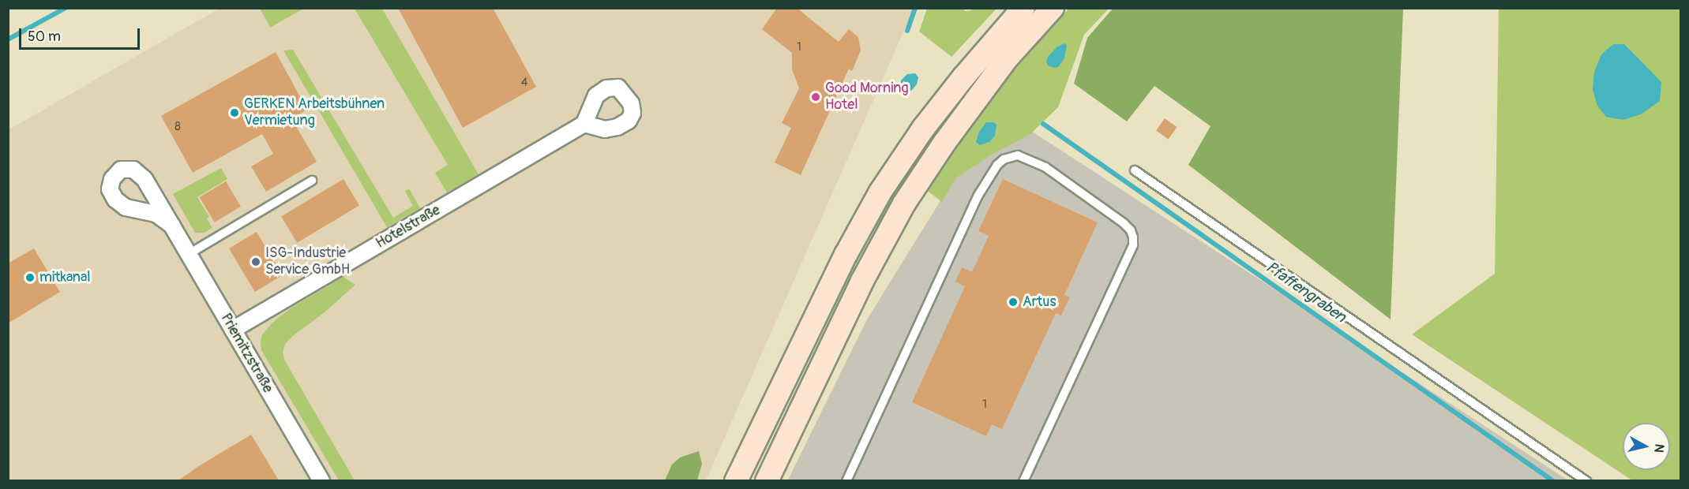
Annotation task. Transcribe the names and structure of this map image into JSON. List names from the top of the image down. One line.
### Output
{"streets":{"street":["Hotelstraße","Priemitzstraße"]},"crossings":[["Hotelstraße","Priemitzstraße"]],"water":["Pfaffengraben"],"places":["Good Morning Hotel","GERKEN Arbeitsbühnen Vermietung","ISG-Industrie Service GmbH","mitkanal","Artus"],"house_numbers":["1","4","8","1"],"scale_bar":"50 m","north":"right"}
